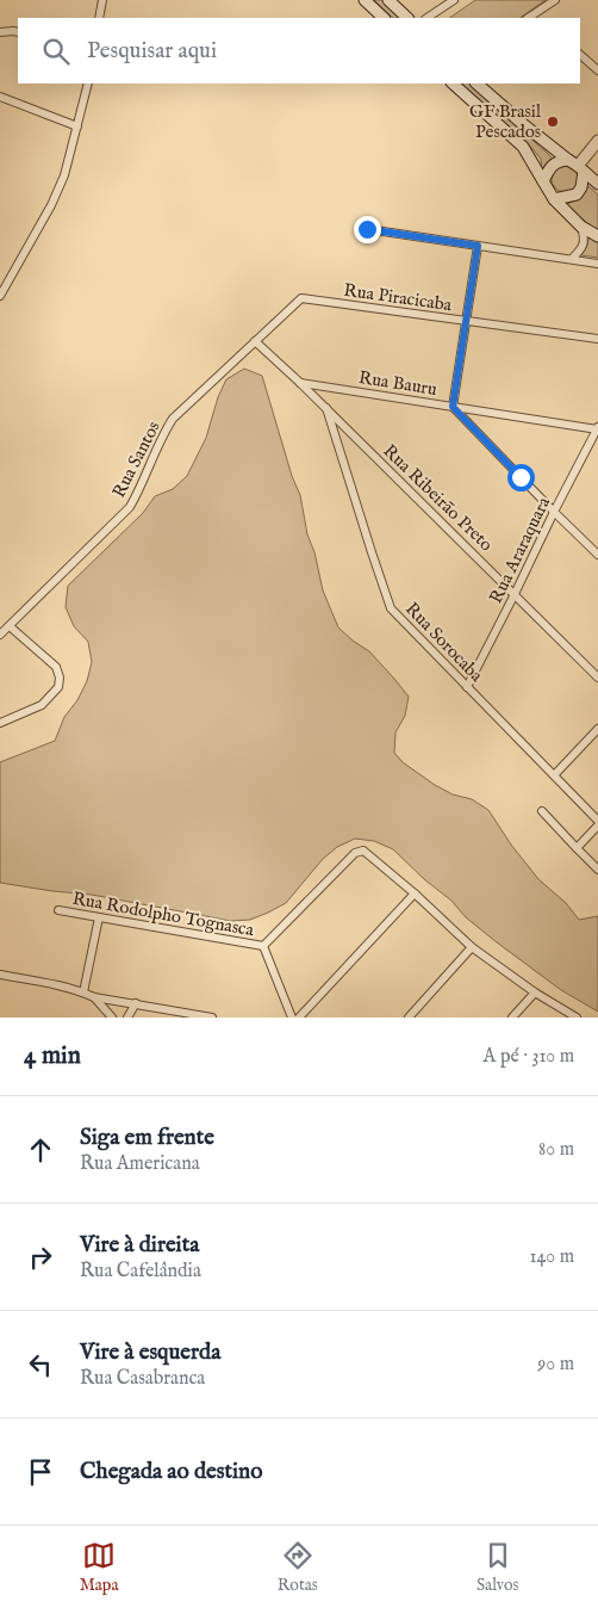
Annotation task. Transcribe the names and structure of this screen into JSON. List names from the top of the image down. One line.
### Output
{"streets":{"street":["Rua Piracicaba","Rua Bauru","Rua Santos","Rua Ribeirão Preto","Rua Araraquara","Rua Sorocaba","Rua Rodolpho Tognasca"]},"crossings":[["Rua Piracicaba","Rua Santos"],["Rua Bauru","Rua Ribeirão Preto"],["Rua Bauru","Rua Araraquara"],["Rua Santos","Rua Ribeirão Preto"],["Rua Ribeirão Preto","Rua Araraquara"],["Rua Ribeirão Preto","Rua Sorocaba"],["Rua Araraquara","Rua Sorocaba"]],"places":["GF Brasil Pescados"],"page":{"search":"Pesquisar aqui","heading":["4 min","A pé · 310 m"],"list":[["Siga em frente","Rua Americana","80 m"],["Vire à direita","Rua Cafelândia","140 m"],["Vire à esquerda","Rua Casabranca","90 m"],"Chegada ao destino"],"nav":["Mapa","Rotas","Salvos"]}}
